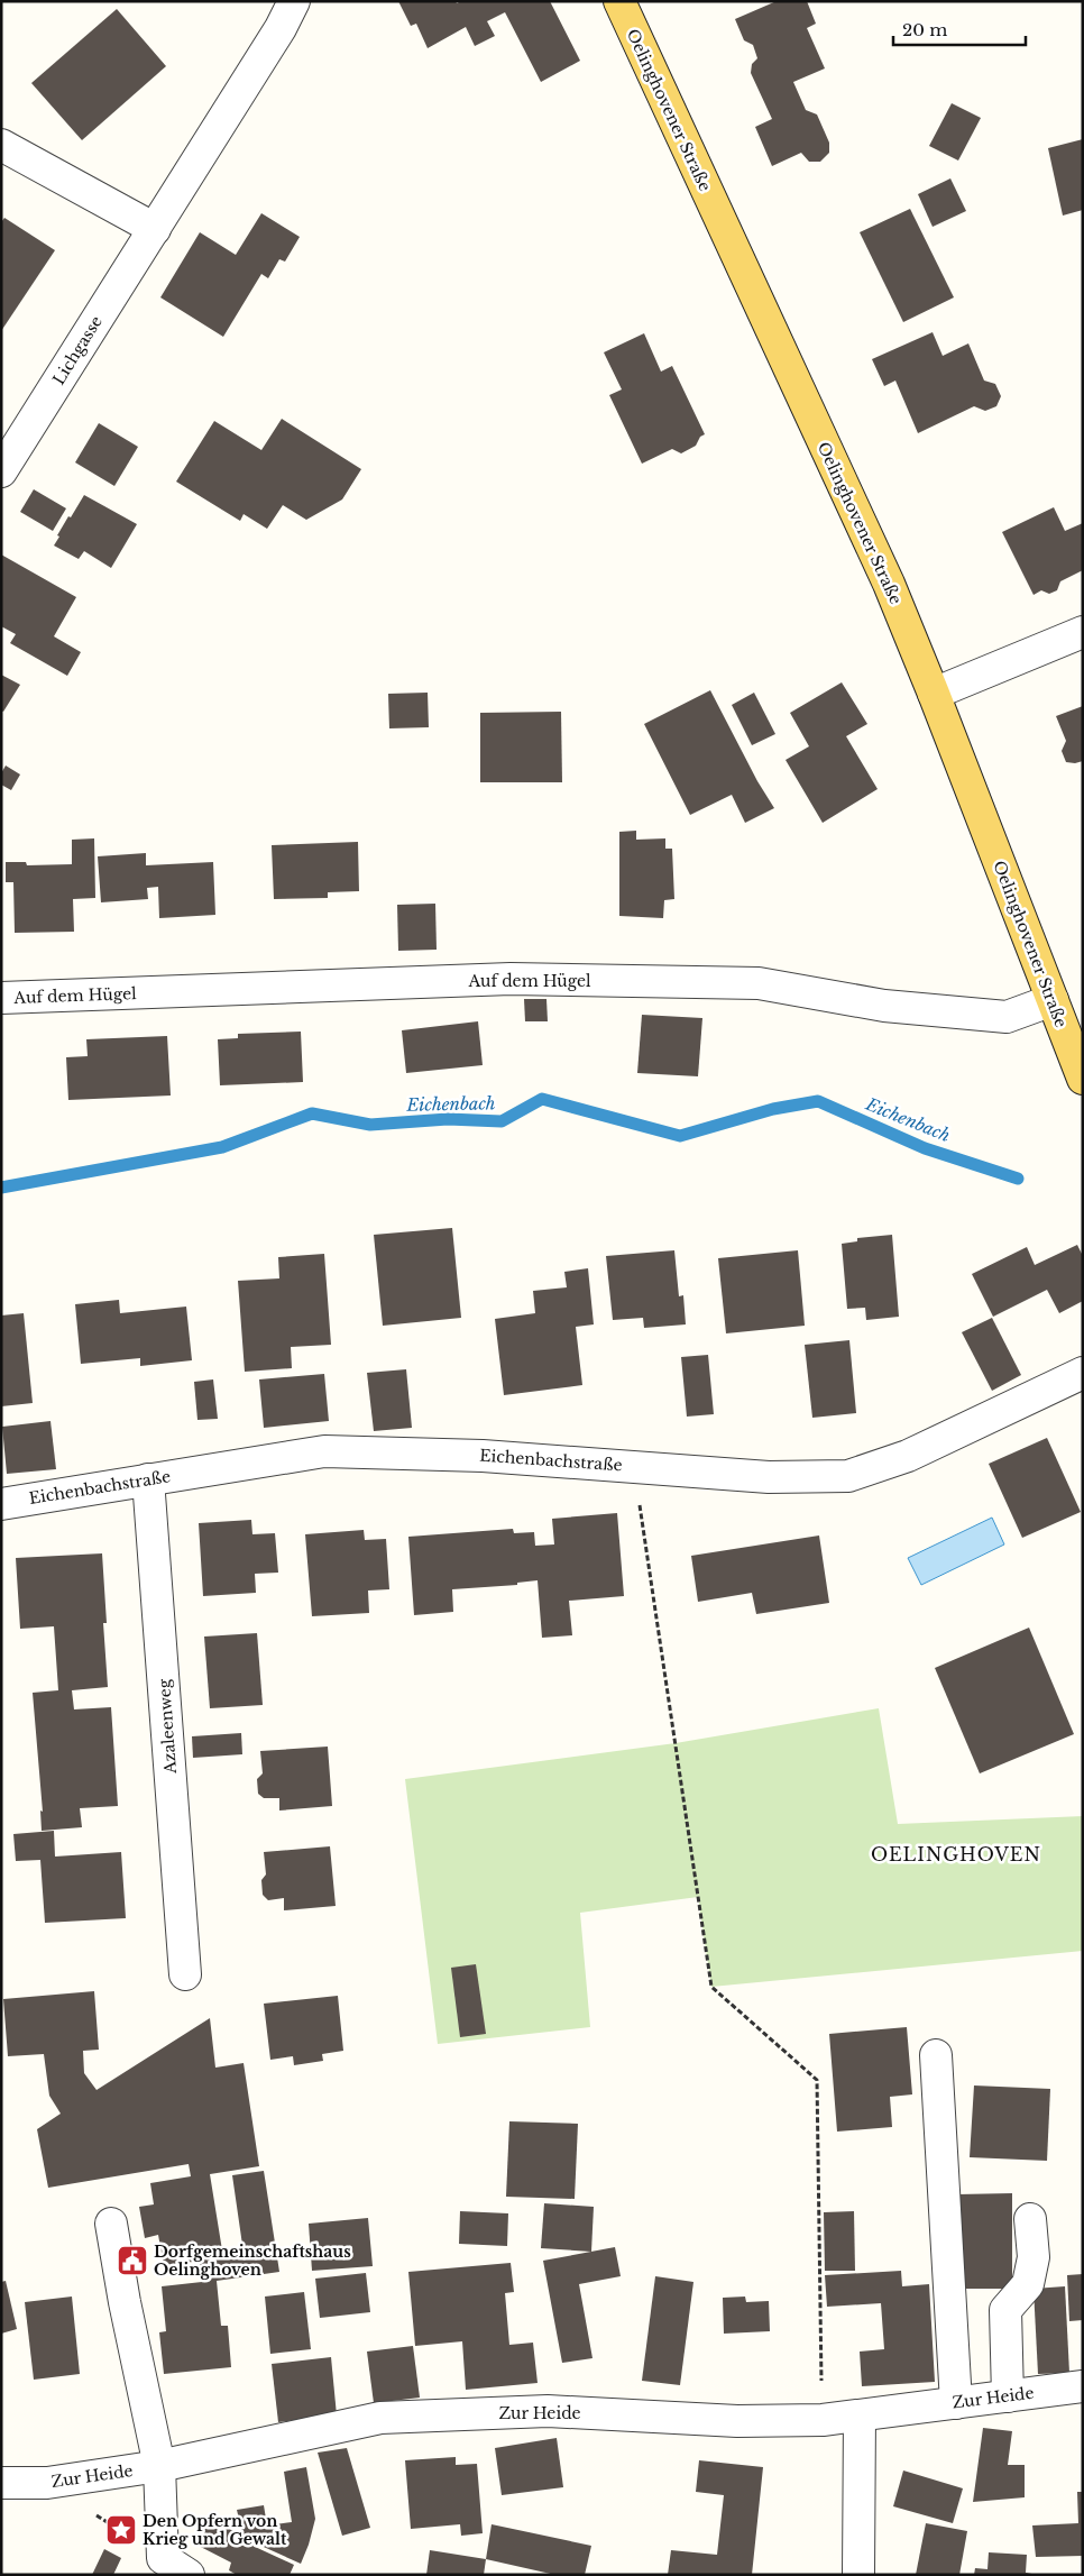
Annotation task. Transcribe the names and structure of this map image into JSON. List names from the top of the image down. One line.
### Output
{"streets":{"main road":["Oelinghovener Straße"],"street":["Lichgasse","Auf dem Hügel","Eichenbachstraße","Azaleenweg","Zur Heide"]},"crossings":[["Oelinghovener Straße","Auf dem Hügel"],["Eichenbachstraße","Azaleenweg"]],"districts":["OELINGHOVEN"],"water":["Eichenbach"],"places":{"public building":["Dorfgemeinschaftshaus Oelinghoven"],"place":["Den Opfern von Krieg und Gewalt"]},"scale_bar":"20 m"}
